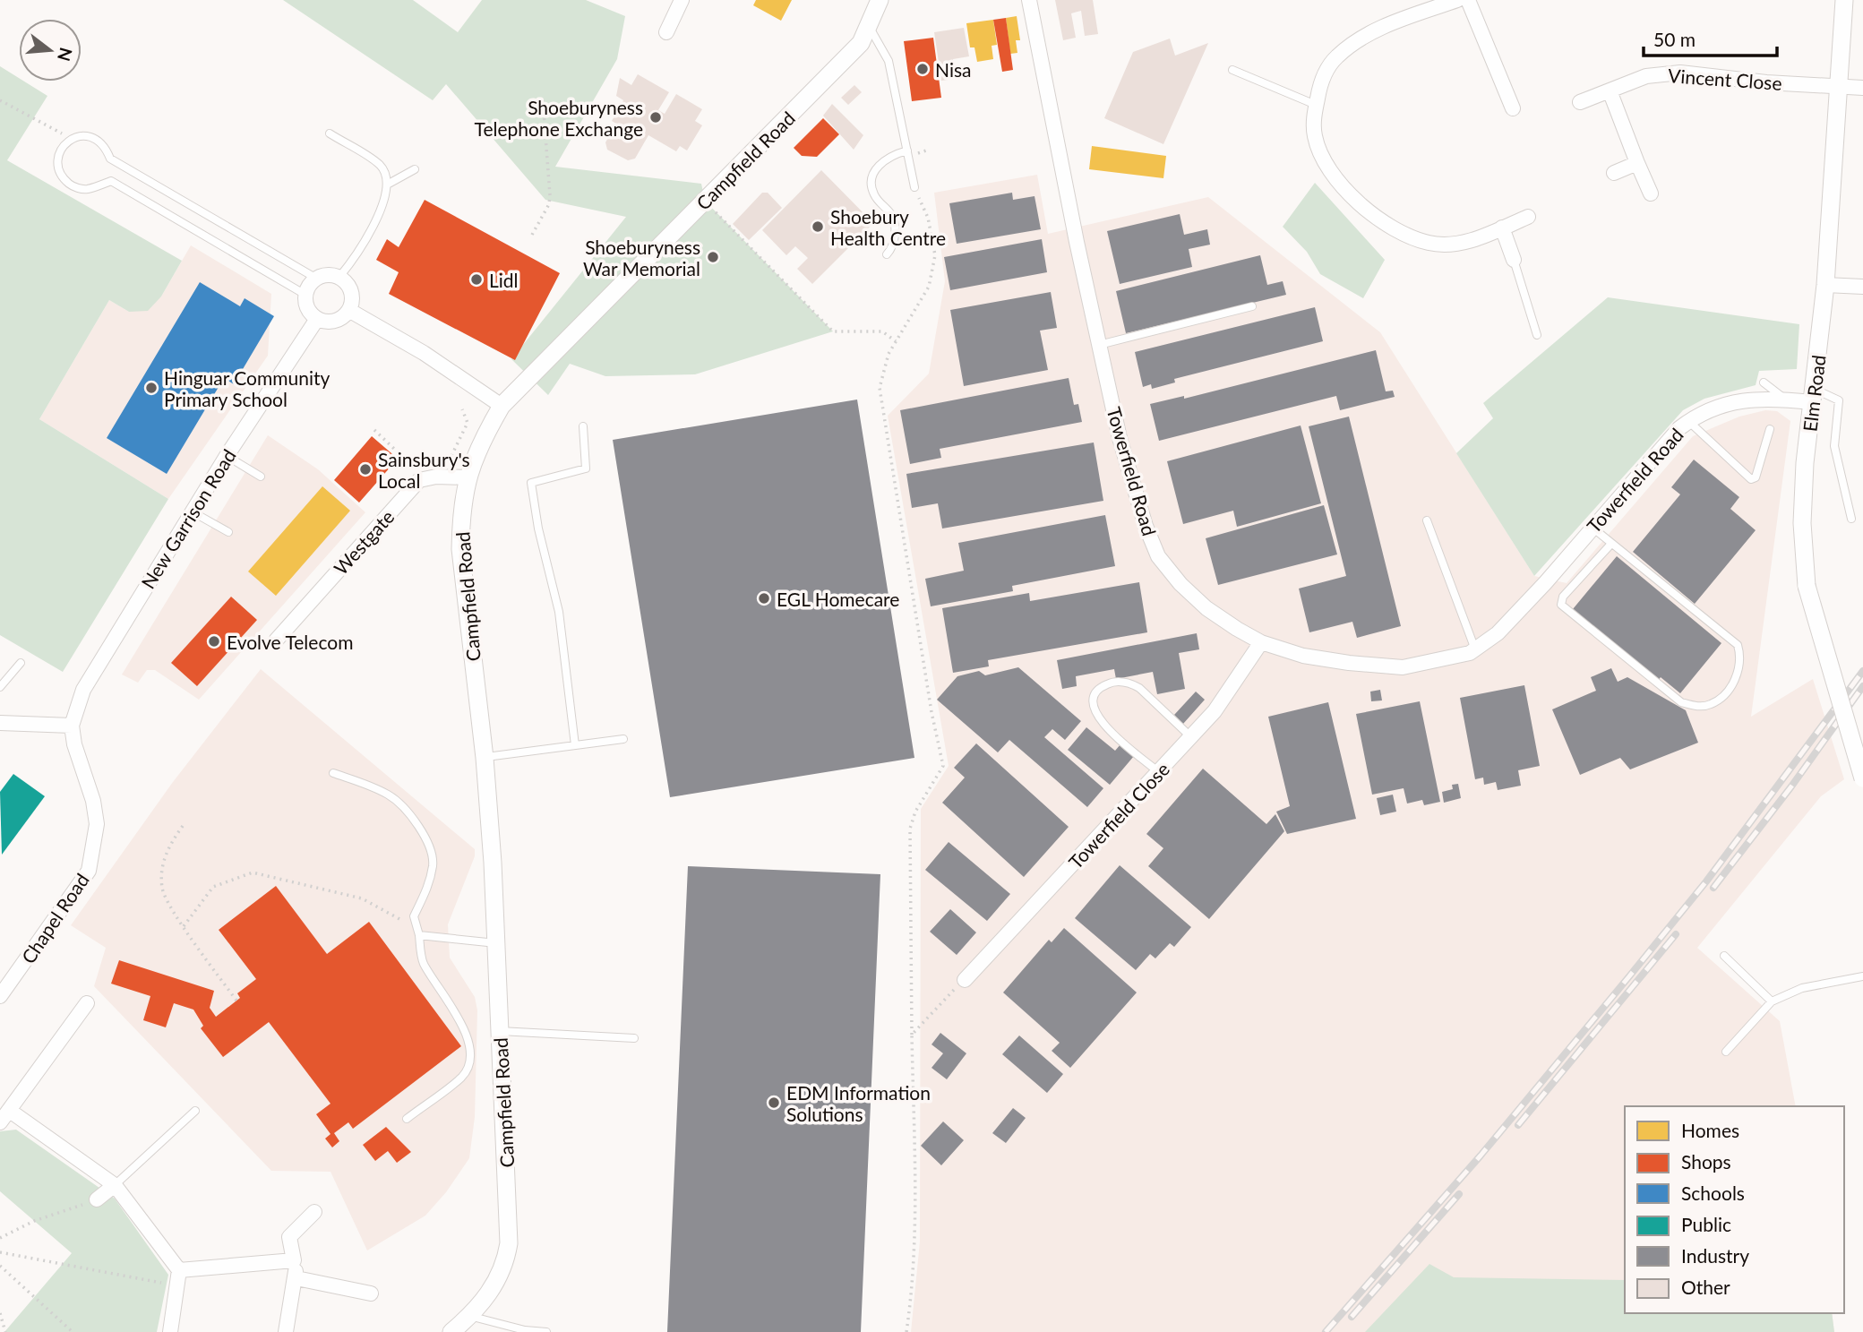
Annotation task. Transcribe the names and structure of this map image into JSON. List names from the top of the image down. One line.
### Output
{"streets":{"street":["Vincent Close","Campfield Road","Elm Road","Towerfield Road","New Garrison Road","Westgate","Towerfield Close","Chapel Road"]},"crossings":[["Vincent Close","Elm Road"],["Campfield Road","Westgate"],["Elm Road","Towerfield Road"],["Towerfield Road","Towerfield Close"],["New Garrison Road","Chapel Road"]],"places":["Nisa","Shoeburyness Telephone Exchange","Shoebury Health Centre","Shoeburyness War Memorial","Lidl","Hinguar Community Primary School","Sainsbury's Local","EGL Homecare","Evolve Telecom","EDM Information Solutions"],"legend":["Homes","Shops","Schools","Public","Industry","Other"],"scale_bar":"50 m","north":"right"}
